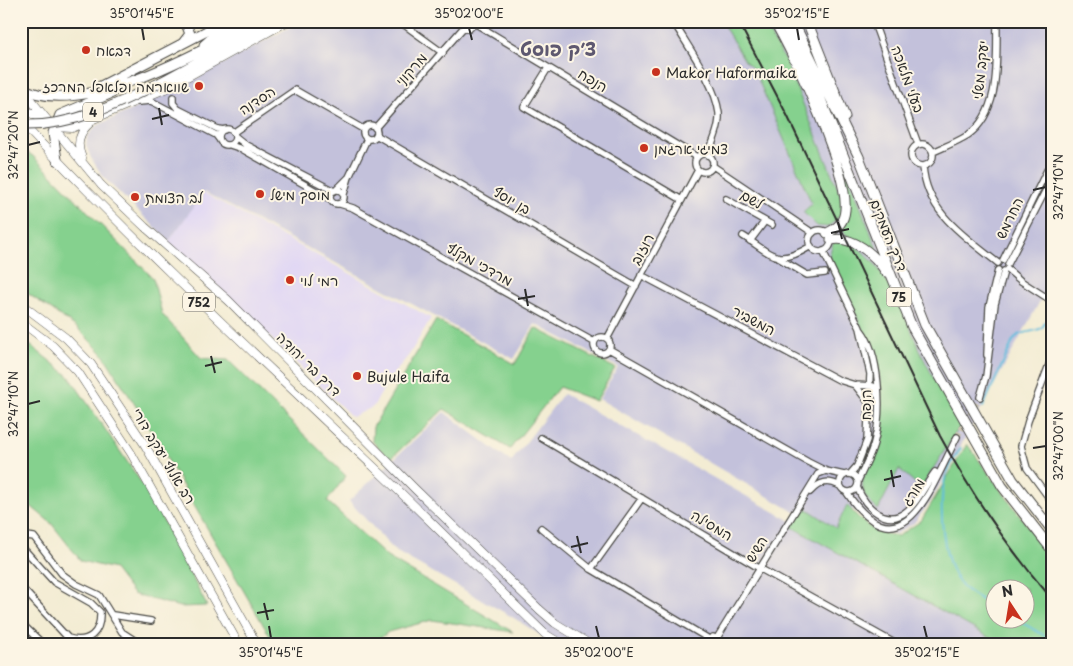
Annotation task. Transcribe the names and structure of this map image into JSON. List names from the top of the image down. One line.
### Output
{"streets":{"highway":["4","דרך העמקים","75"],"main road":["752","דרך בר יהודה","רב אלוף יעקב דורי"],"street":["מרקוני","יעקב משלי","בעלי מלאכה","הנפח","הסדנה","לשם","בן יוסף","החרמש","רוזוב","מרדכי מקלף","המשביר","מורג","המסילה","השיש"]},"crossings":[["מרקוני","הסדנה"],["מרקוני","בן יוסף"],["יעקב משלי","בעלי מלאכה"],["הנפח","רוזוב"],["הנפח","המשביר"],["הנפח","מורג"],["הסדנה","בן יוסף"],["4","752"],["4","דרך בר יהודה"],["בן יוסף","רוזוב"],["רוזוב","מרדכי מקלף"],["רוזוב","המשביר"],["המסילה","השיש"]],"districts":["צ׳ק פוסט"],"places":["דבאח","Makor Haformaika","שווארמה ופלאפל המרכז","צמיגי ארגמן","מוסך מישל","לב הצומת","רמי לוי","Bujule Haifa"],"north":"top","coordinates":["35°01'45\"E","35°02'00\"E","35°02'15\"E","32°47'20\"N","32°47'10\"N","32°47'00\"N"]}
